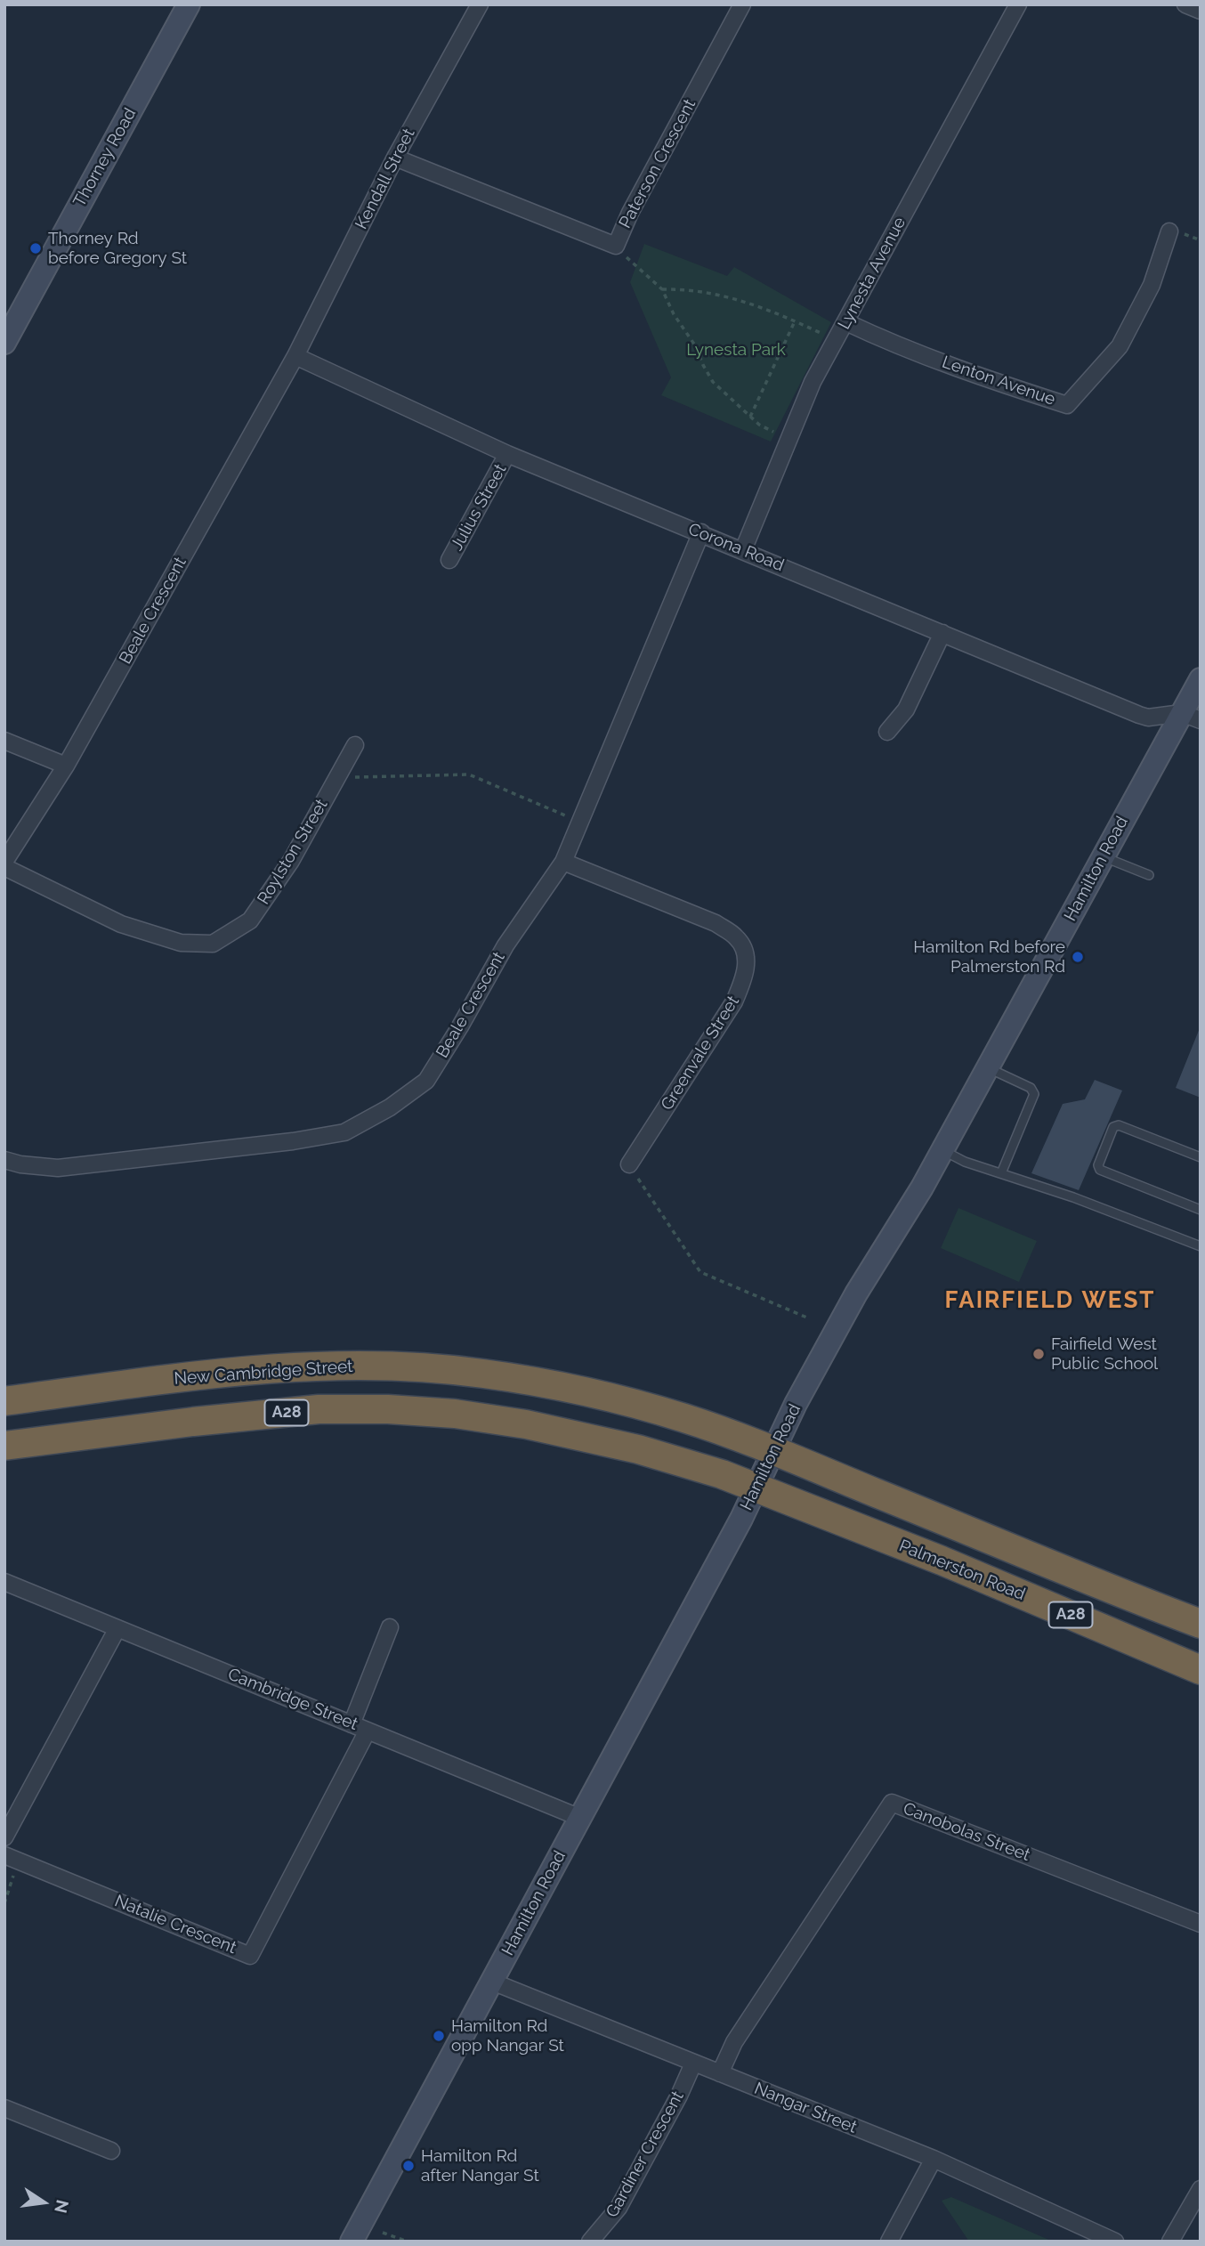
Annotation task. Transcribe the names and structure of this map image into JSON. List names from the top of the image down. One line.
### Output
{"streets":{"highway":["New Cambridge Street","A28","Palmerston Road"],"main road":["Thorney Road","Hamilton Road"],"street":["Paterson Crescent","Kendall Street","Lynesta Avenue","Lenton Avenue","Julius Street","Corona Road","Beale Crescent","Roylston Street","Greenvale Street","Cambridge Street","Canobolas Street","Natalie Crescent","Nangar Street","Gardiner Crescent"]},"crossings":[["Paterson Crescent","Kendall Street"],["Kendall Street","Corona Road"],["Kendall Street","Beale Crescent"],["Lynesta Avenue","Lenton Avenue"],["Lynesta Avenue","Corona Road"],["Julius Street","Corona Road"],["Corona Road","Beale Crescent"],["Corona Road","Hamilton Road"],["Beale Crescent","Greenvale Street"],["Hamilton Road","New Cambridge Street"],["Hamilton Road","A28"],["Hamilton Road","Palmerston Road"],["Hamilton Road","Cambridge Street"],["Hamilton Road","Nangar Street"],["New Cambridge Street","A28"],["A28","Palmerston Road"],["Cambridge Street","Natalie Crescent"],["Canobolas Street","Nangar Street"],["Nangar Street","Gardiner Crescent"]],"districts":["FAIRFIELD WEST"],"parks":["Lynesta Park"],"places":["Thorney Rd before Gregory St","Hamilton Rd before Palmerston Rd","Fairfield West Public School","Hamilton Rd opp Nangar St","Hamilton Rd after Nangar St"],"north":"right"}
